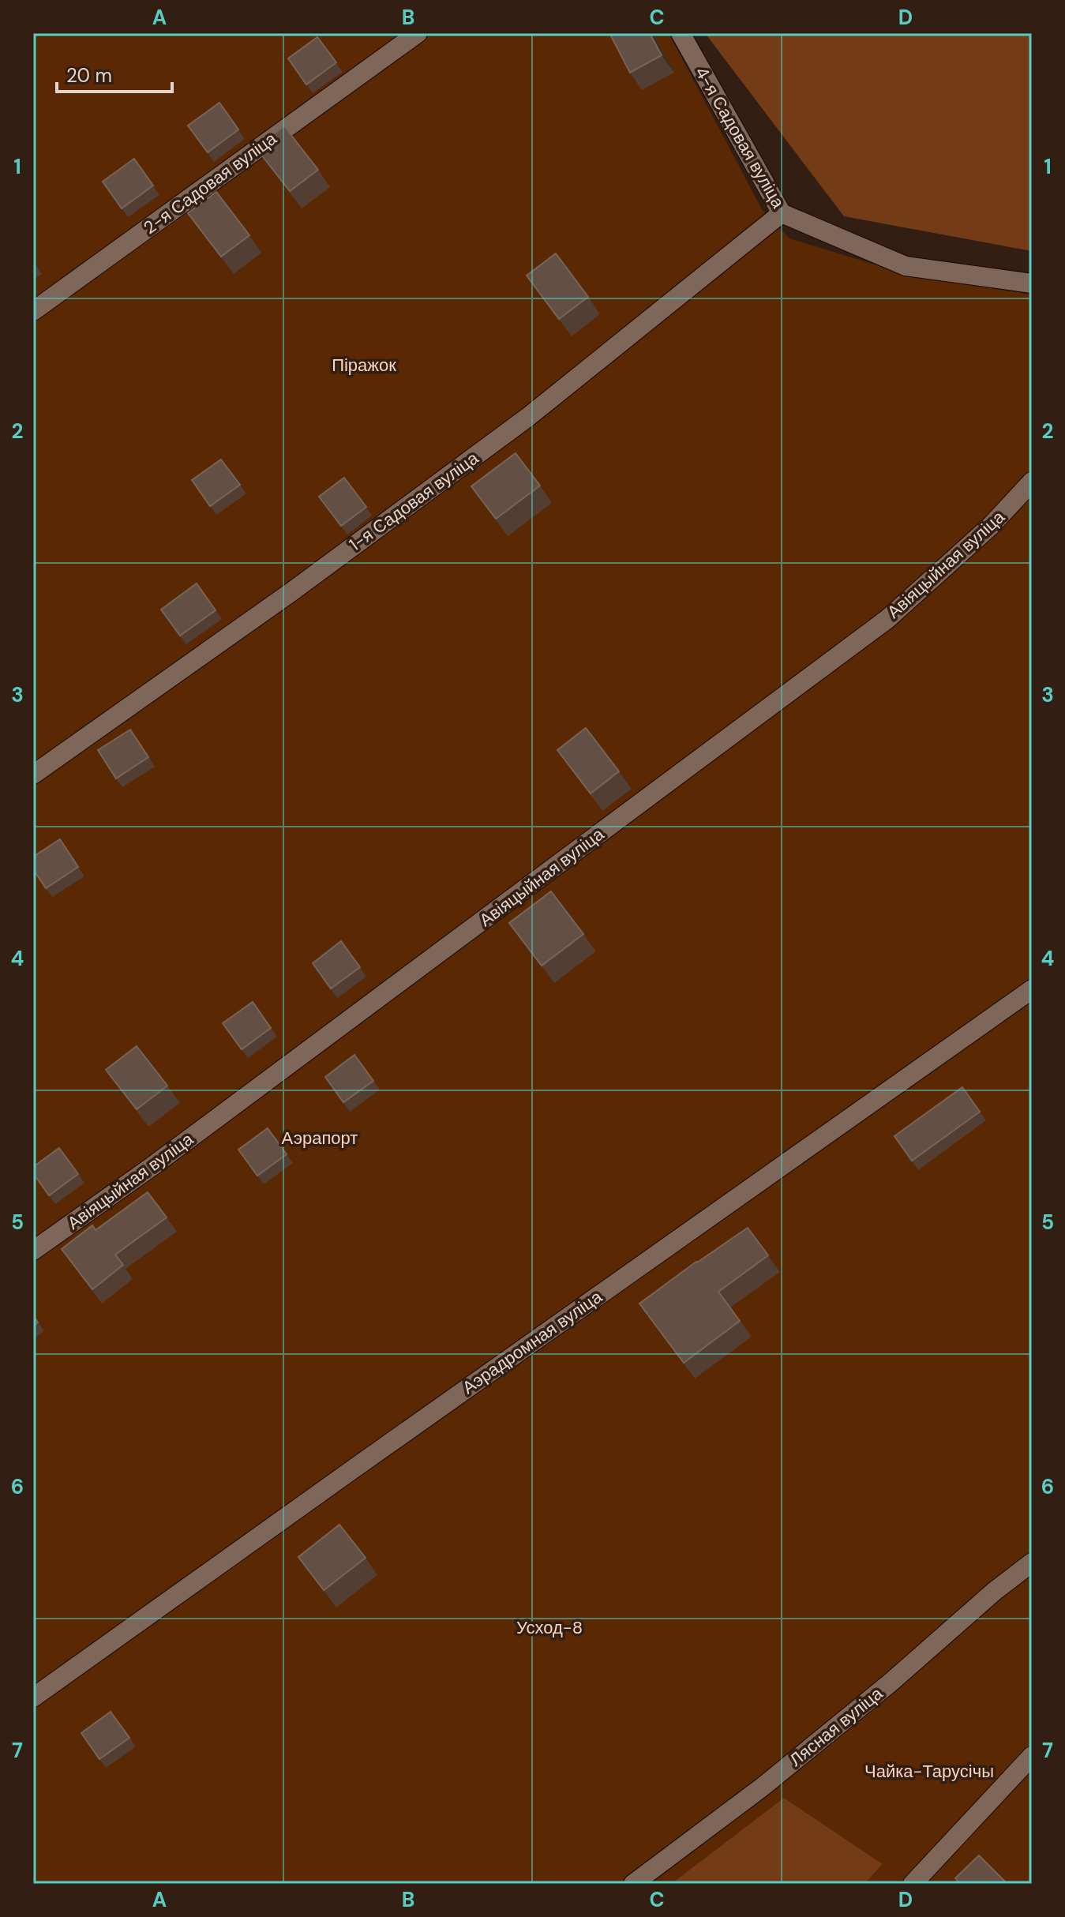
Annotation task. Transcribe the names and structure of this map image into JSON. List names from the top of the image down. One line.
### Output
{"streets":{"street":["4-я Садовая вуліца","2-я Садовая вуліца","1-я Садовая вуліца","Авіяцыйная вуліца","Аэрадромная вуліца","Лясная вуліца"]},"crossings":[["4-я Садовая вуліца","1-я Садовая вуліца"]],"parks":["Піражок","Аэрапорт","Усход-8","Чайка-Тарусічы"],"scale_bar":"20 m","grid":{"columns":["A","B","C","D"],"rows":["1","2","3","4","5","6","7"]}}
